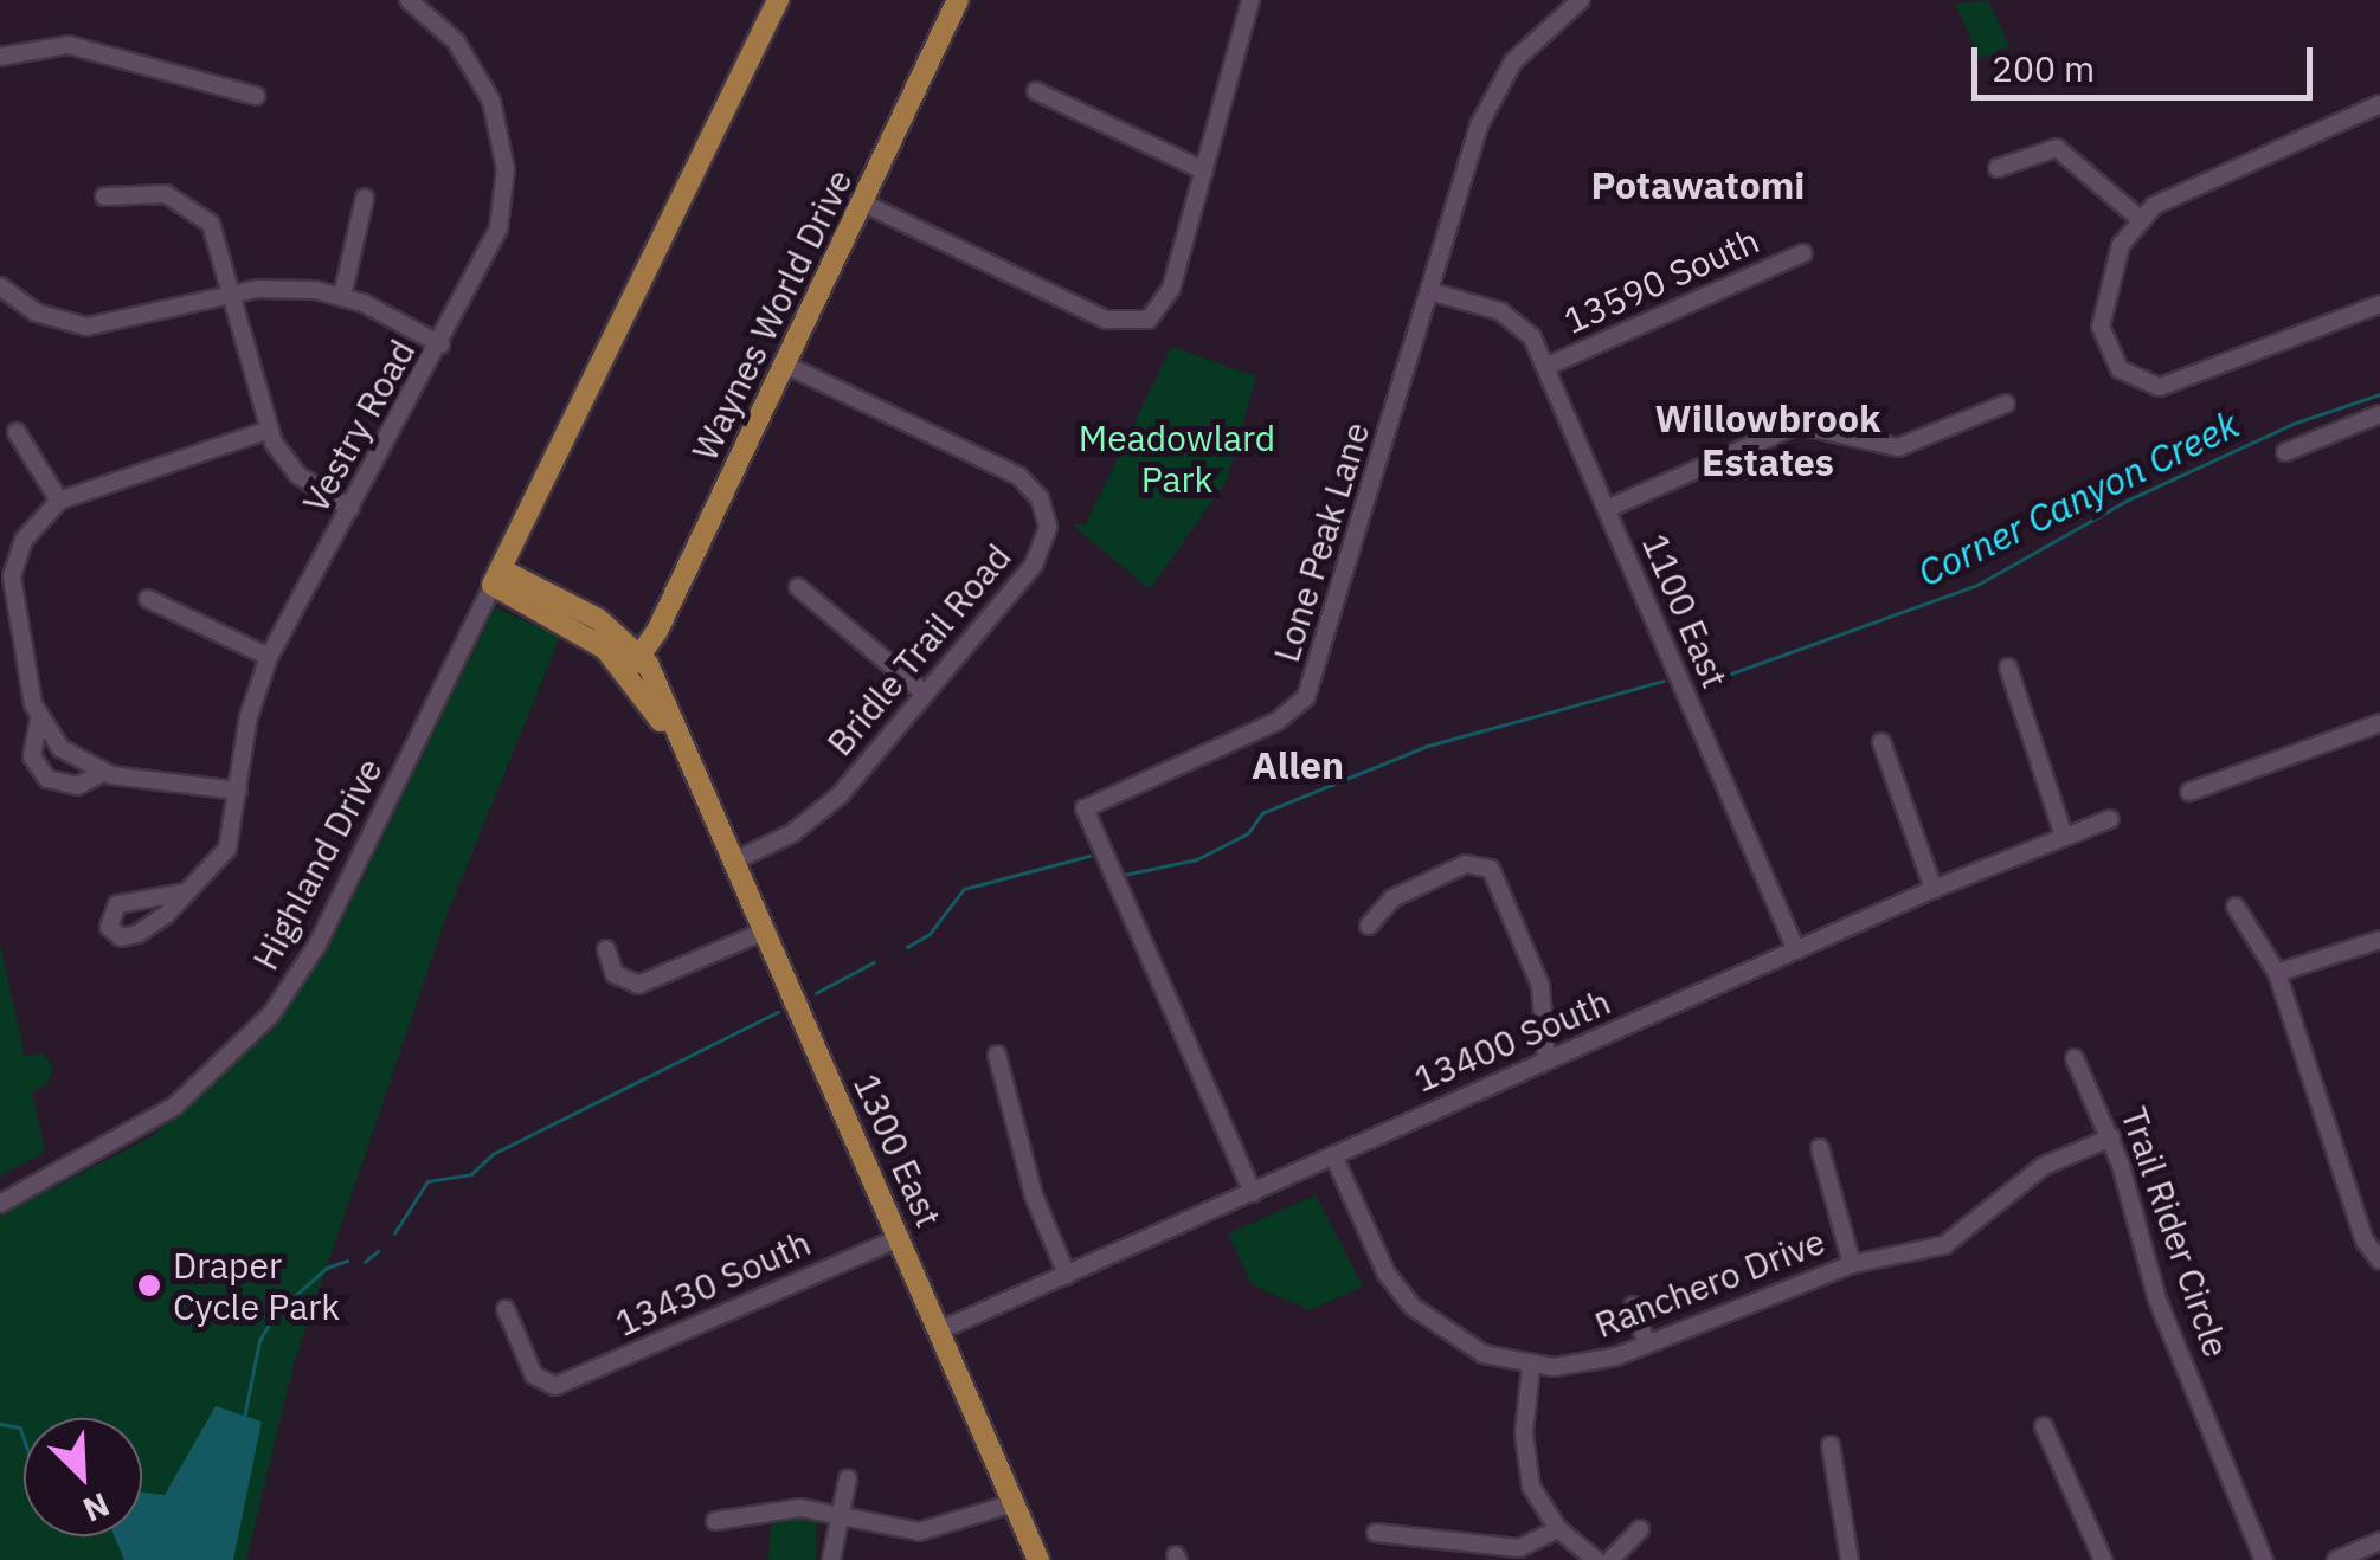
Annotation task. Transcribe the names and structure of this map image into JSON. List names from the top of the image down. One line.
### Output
{"streets":{"main road":["Waynes World Drive","Highland Drive","1300 East"],"street":["13590 South","Vestry Road","Lone Peak Lane","1100 East","Bridle Trail Road","13400 South","Trail Rider Circle","13430 South","Ranchero Drive"]},"crossings":[["13590 South","1100 East"],["Waynes World Drive","Bridle Trail Road"],["Waynes World Drive","1300 East"],["Lone Peak Lane","1100 East"],["Lone Peak Lane","13400 South"],["1100 East","13400 South"],["Bridle Trail Road","1300 East"],["Highland Drive","1300 East"],["13400 South","1300 East"],["13400 South","Ranchero Drive"],["1300 East","13430 South"],["Trail Rider Circle","Ranchero Drive"]],"districts":["Potawatomi","Willowbrook Estates","Allen"],"water":["Corner Canyon Creek"],"parks":["Meadowlard Park"],"places":["Draper Cycle Park"],"scale_bar":"200 m","north":"bottom right"}
